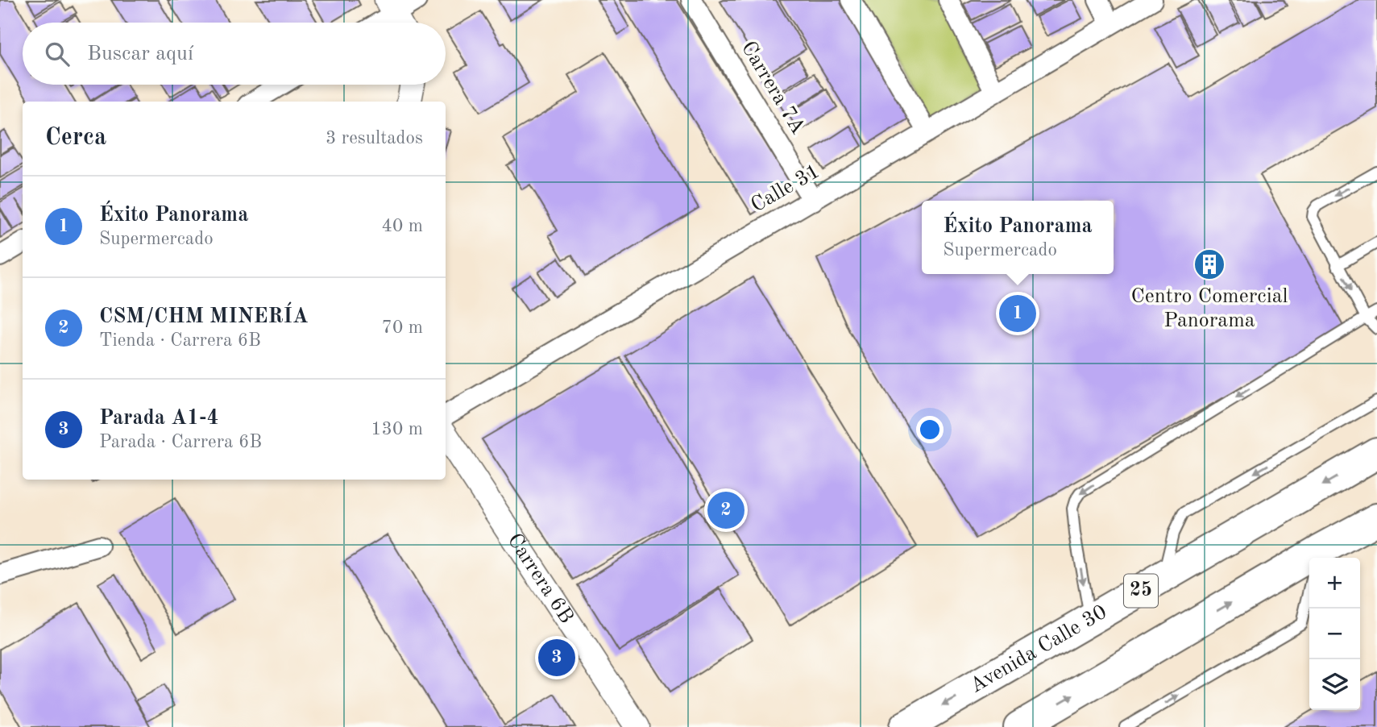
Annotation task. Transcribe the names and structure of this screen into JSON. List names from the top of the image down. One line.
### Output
{"streets":{"highway":["25","Avenida Calle 30"],"street":["Carrera 7A","Calle 31","Carrera 6B"]},"crossings":[["Carrera 7A","Calle 31"]],"places":{"building":["Centro Comercial Panorama"]},"page":{"search":"Buscar aquí","heading":["Cerca","3 resultados"],"list":[{"mark":"1","name":"Éxito Panorama","note":"Supermercado","value":"40 m"},{"mark":"2","name":"CSM/CHM MINERÍA","note":"Tienda · Carrera 6B","value":"70 m"},{"mark":"3","name":"Parada A1-4","note":"Parada · Carrera 6B","value":"130 m"}],"popup":["Éxito Panorama","Supermercado"],"pins":["1","2","3"],"map_buttons":["+","−"]}}
